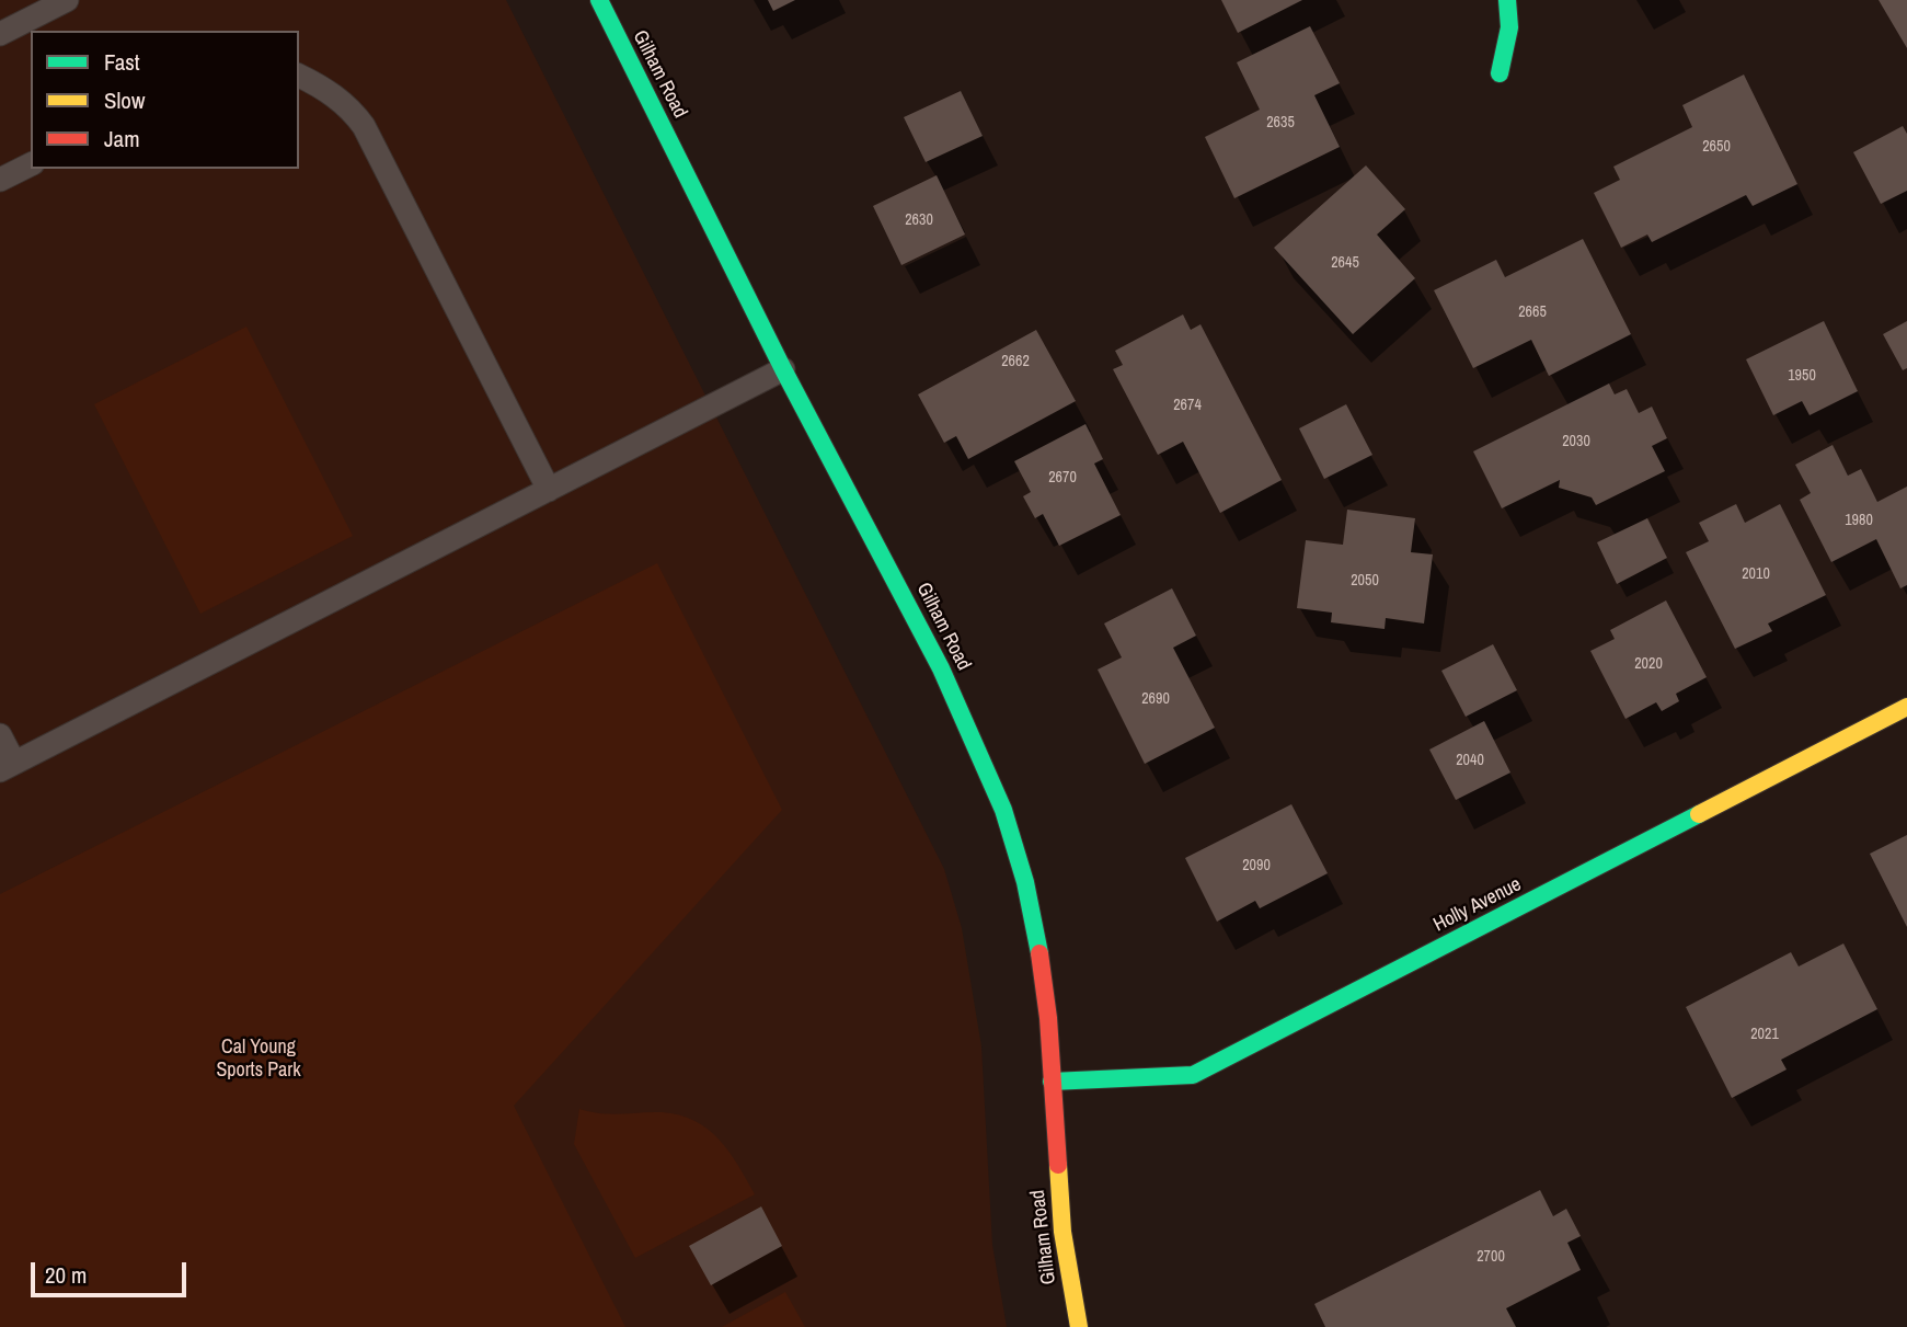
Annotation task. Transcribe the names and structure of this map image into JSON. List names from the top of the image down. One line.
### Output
{"streets":{"street":["Gilham Road","Holly Avenue"]},"crossings":[["Gilham Road","Holly Avenue"]],"parks":["Cal Young Sports Park"],"house_numbers":["2635","2650","2630","2645","2665","2662","1950","2674","2030","2670","1980","2010","2050","2020","2690","2040","2090","2021","2700"],"legend":["Fast","Slow","Jam"],"scale_bar":"20 m"}
